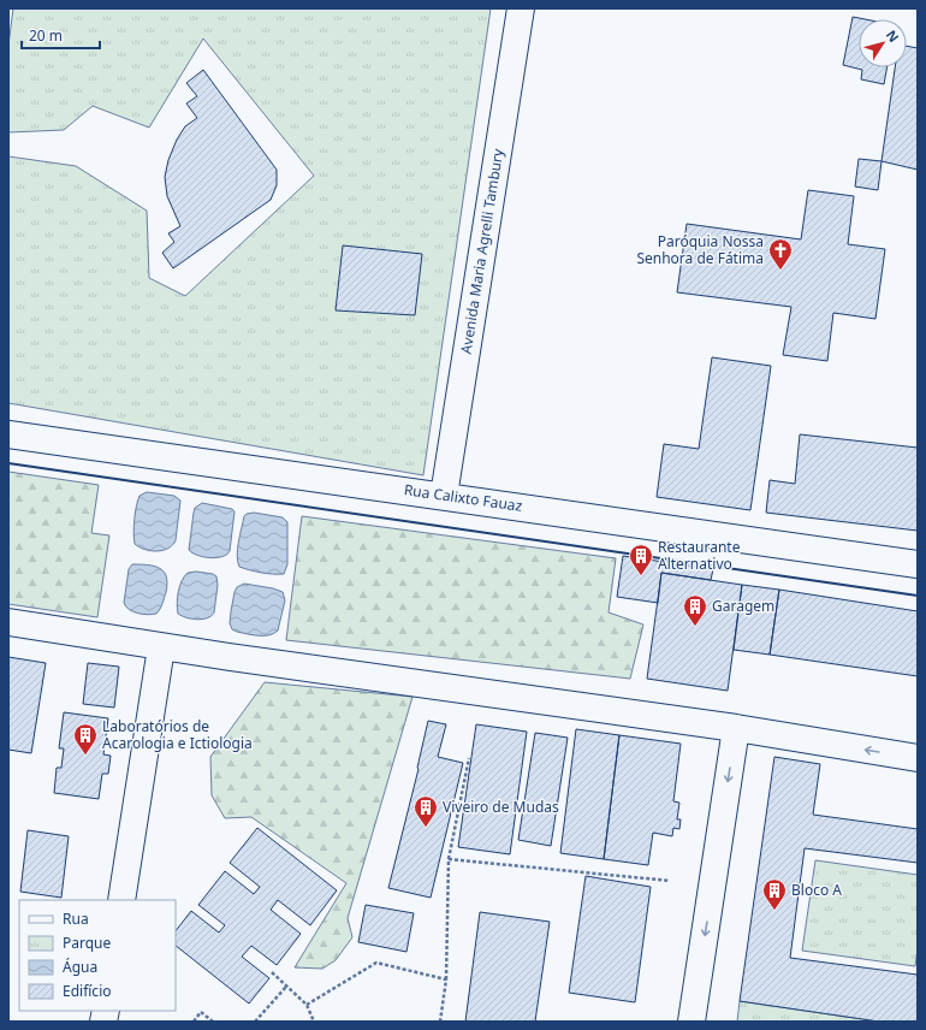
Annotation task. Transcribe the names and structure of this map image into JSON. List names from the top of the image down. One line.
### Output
{"streets":{"street":["Avenida Maria Agrelli Tambury","Rua Calixto Fauaz"]},"crossings":[["Avenida Maria Agrelli Tambury","Rua Calixto Fauaz"]],"places":{"church":["Paróquia Nossa Senhora de Fátima"],"building":["Restaurante Alternativo","Garagem","Laboratórios de Acarologia e Ictiologia","Viveiro de Mudas","Bloco A"]},"legend":["Rua","Parque","Água","Edifício"],"scale_bar":"20 m","north":"top right"}
